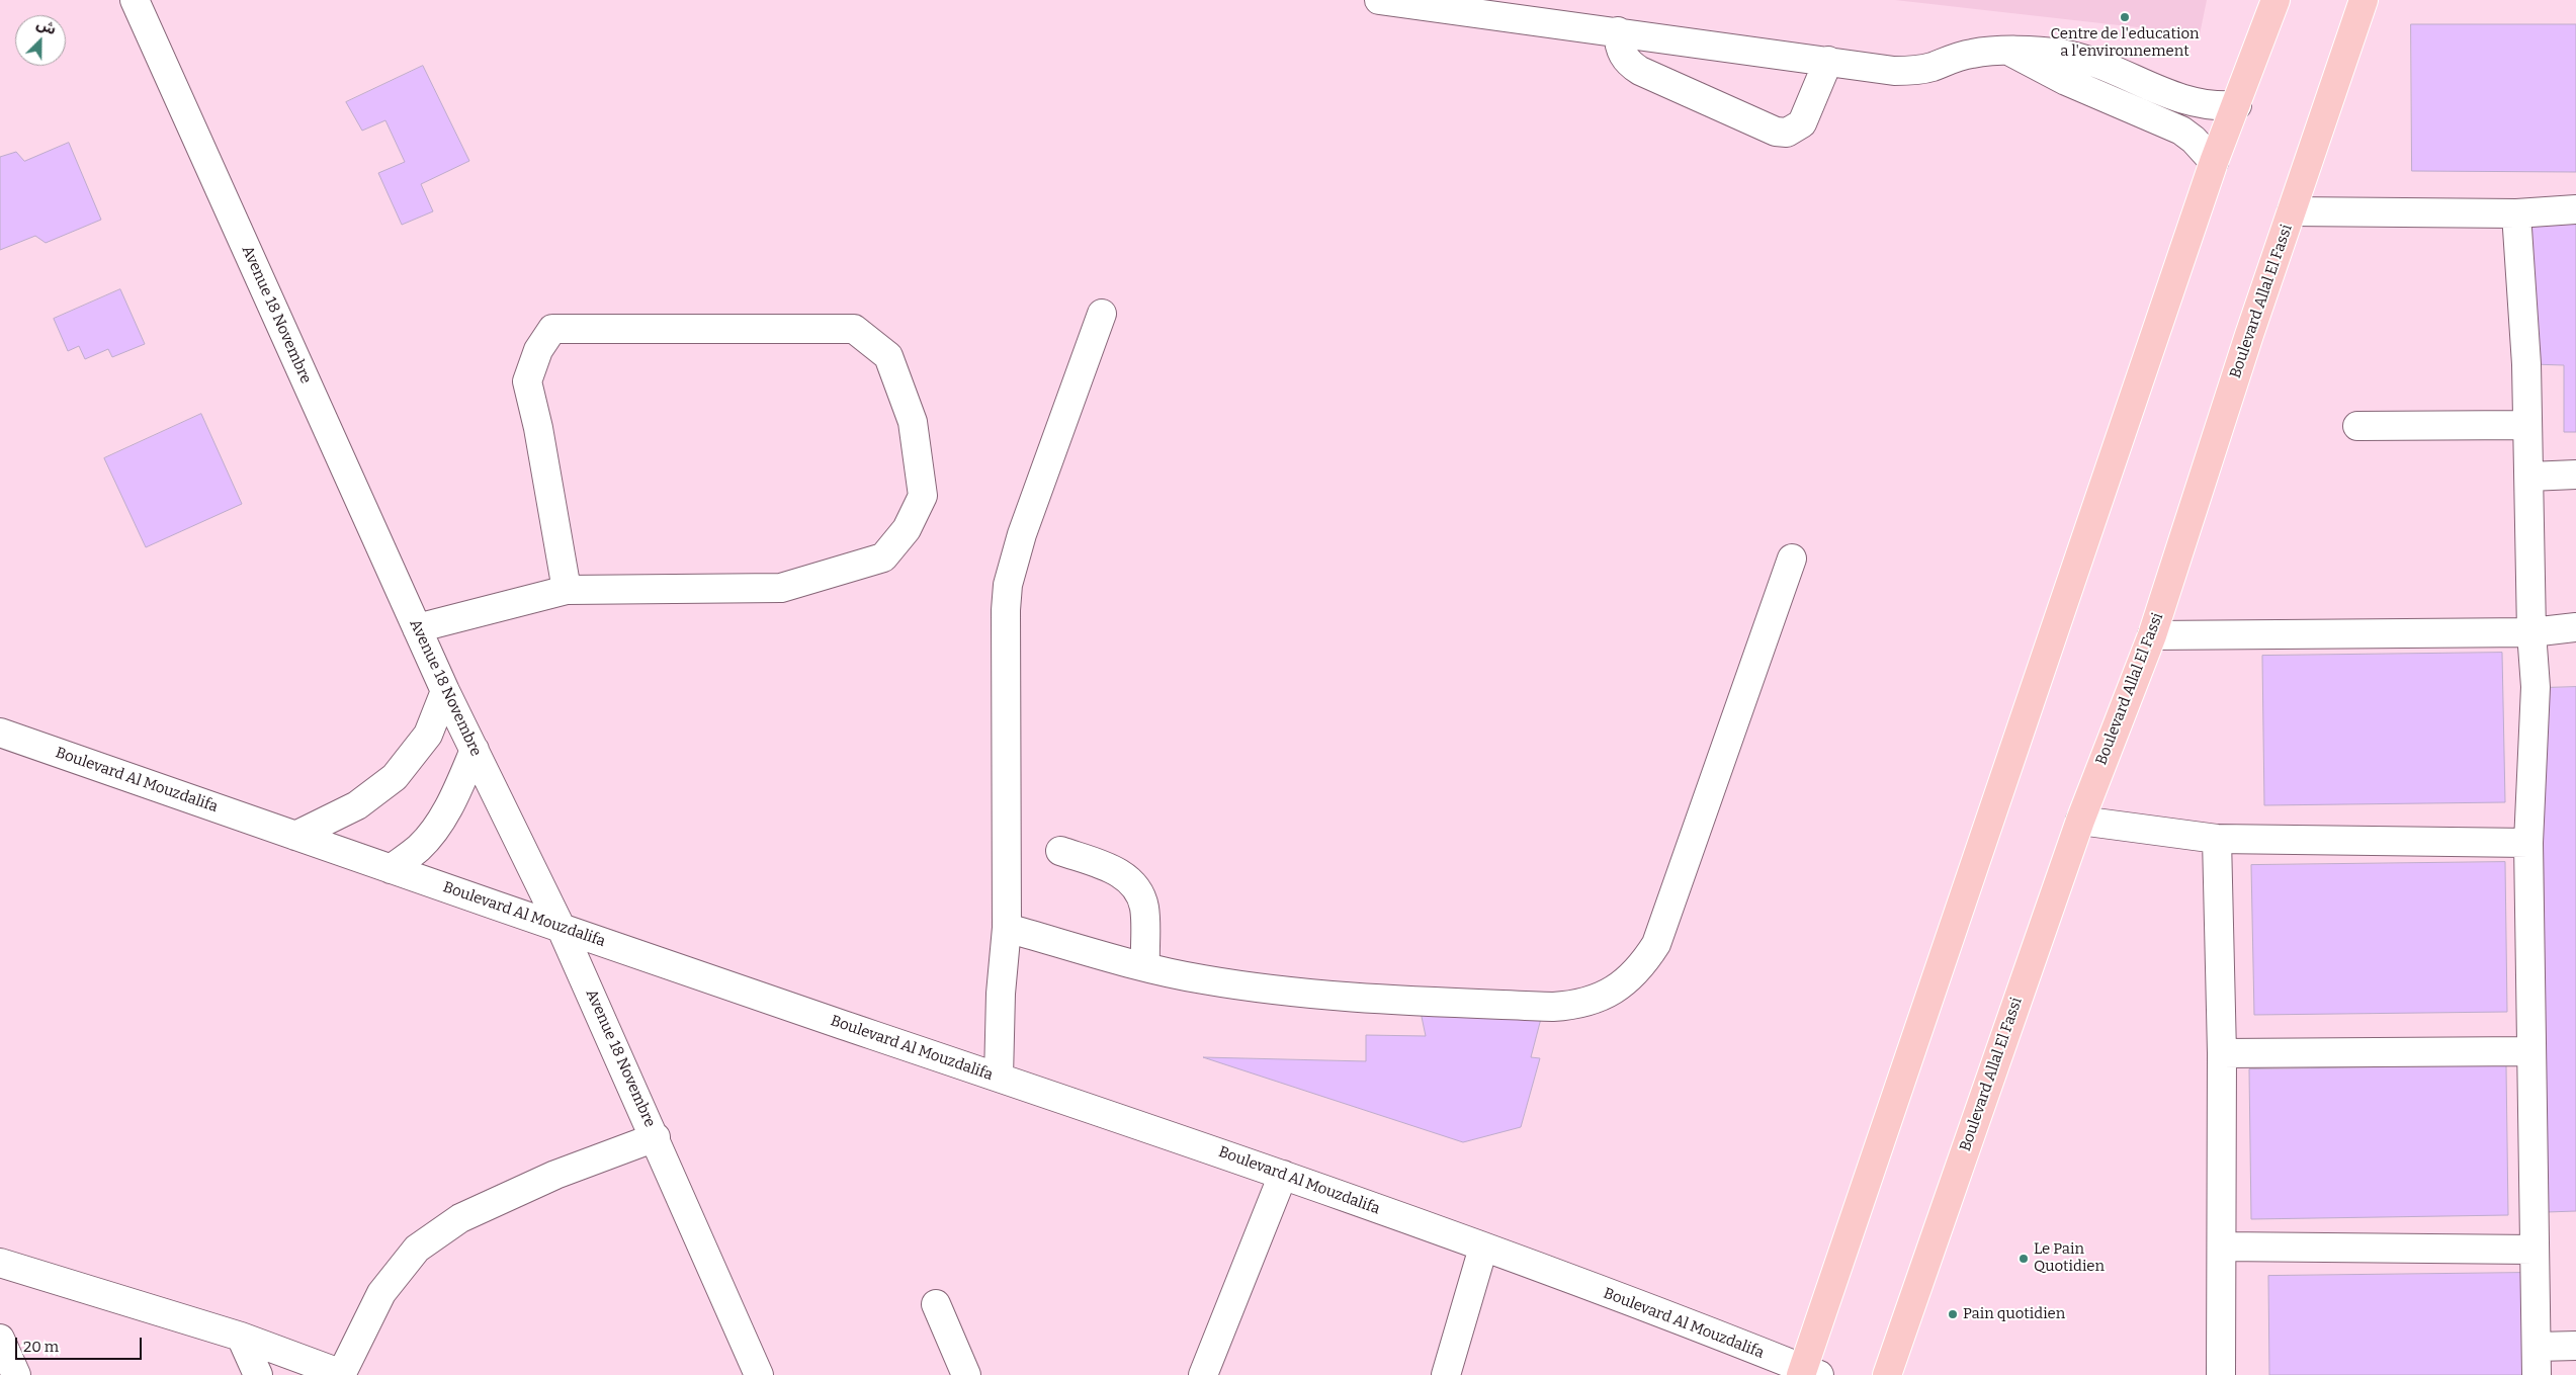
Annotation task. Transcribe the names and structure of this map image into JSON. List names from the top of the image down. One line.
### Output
{"streets":{"main road":["Boulevard Allal El Fassi"],"street":["Avenue 18 Novembre","Boulevard Al Mouzdalifa"]},"crossings":[["Avenue 18 Novembre","Boulevard Al Mouzdalifa"]],"places":["Centre de l'education a l'environnement","Le Pain Quotidien","Pain quotidien"],"scale_bar":"20 m","north":"top right"}
